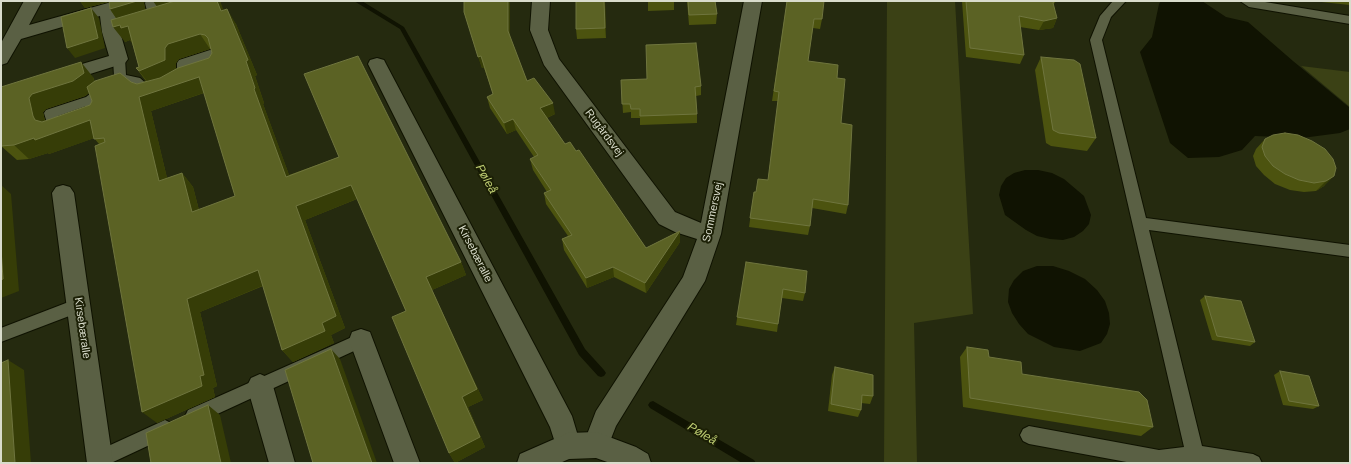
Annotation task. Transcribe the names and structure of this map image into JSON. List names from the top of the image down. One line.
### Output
{"streets":{"street":["Rugårdsvej","Sommersvej","Kirsebæralle"]},"crossings":[["Rugårdsvej","Sommersvej"]],"water":["Pøleå"]}
